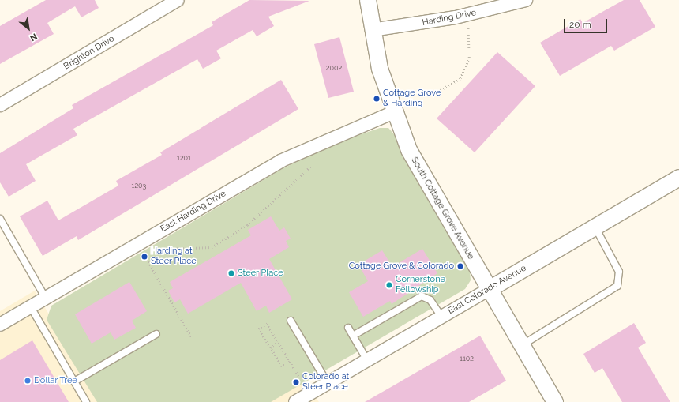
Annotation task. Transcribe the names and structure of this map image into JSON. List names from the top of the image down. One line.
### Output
{"streets":{"street":["Harding Drive","Brighton Drive","South Cottage Grove Avenue","East Harding Drive","East Colorado Avenue"]},"crossings":[["Harding Drive","South Cottage Grove Avenue"],["South Cottage Grove Avenue","East Harding Drive"],["South Cottage Grove Avenue","East Colorado Avenue"]],"places":["Cottage Grove & Harding","Harding at Steer Place","Cottage Grove & Colorado","Steer Place","Cornerstone Fellowship","Dollar Tree","Colorado at Steer Place"],"house_numbers":["2002","1201","1203","1102"],"scale_bar":"20 m","north":"bottom right"}
